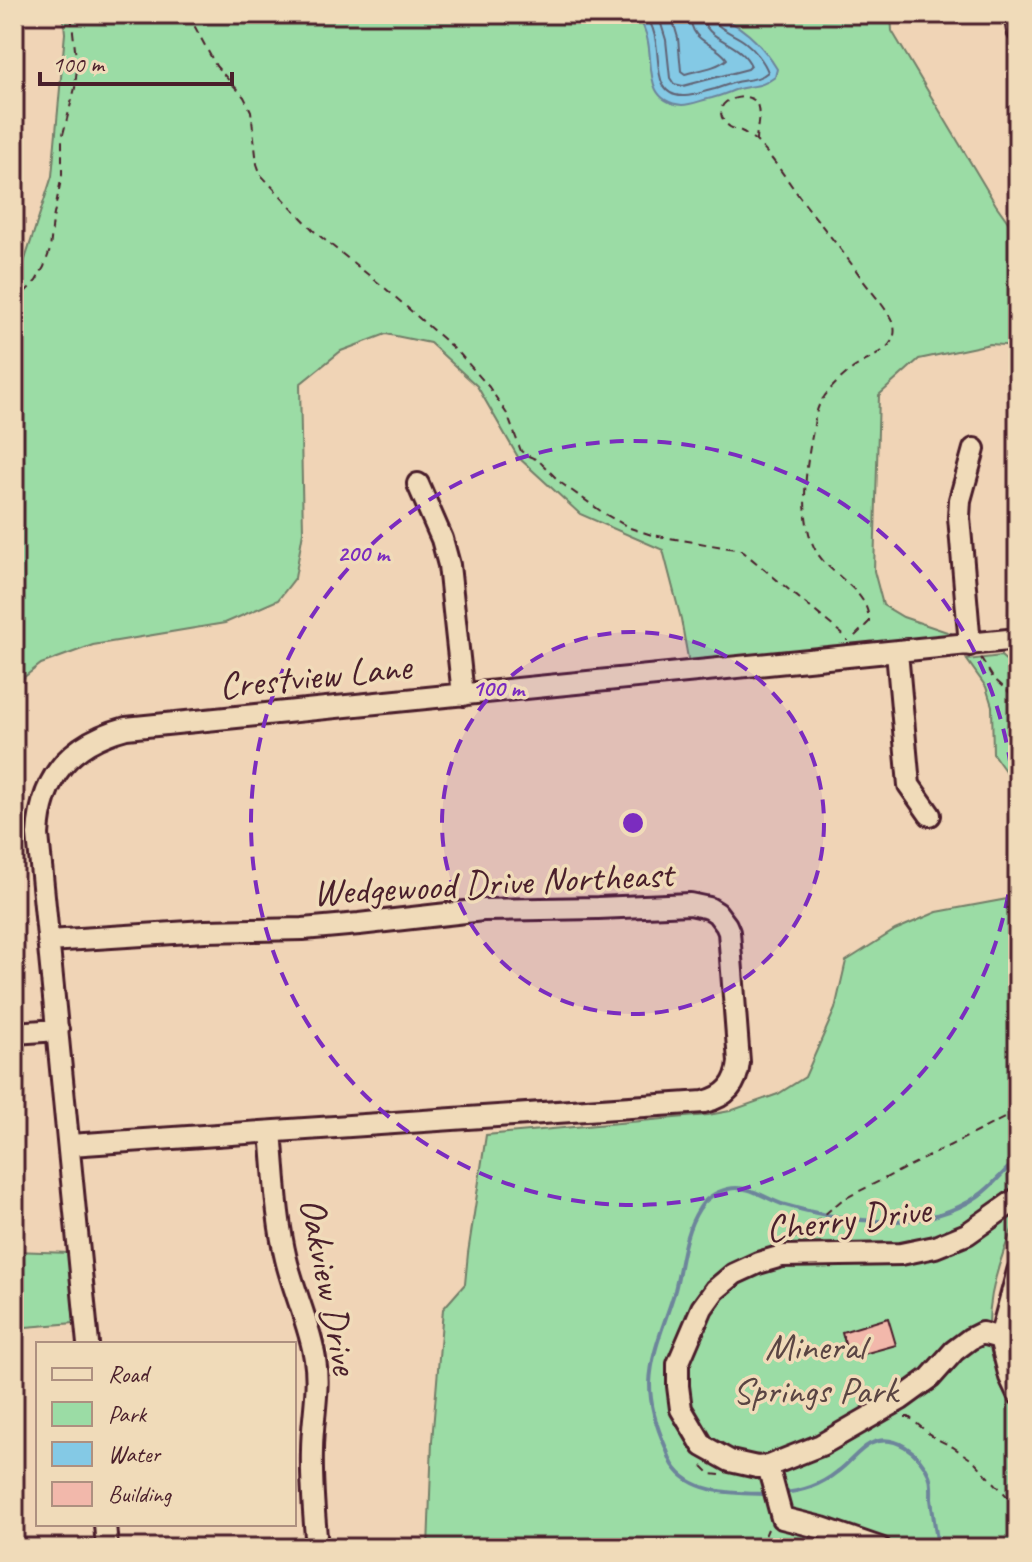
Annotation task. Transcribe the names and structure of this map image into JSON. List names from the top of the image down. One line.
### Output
{"streets":{"street":["Crestview Lane","Wedgewood Drive Northeast","Cherry Drive","Oakview Drive"]},"crossings":[["Crestview Lane","Wedgewood Drive Northeast"],["Wedgewood Drive Northeast","Oakview Drive"]],"parks":["Mineral Springs Park"],"legend":["Road","Park","Water","Building"],"scale_bar":"100 m","rings":["200 m","100 m"]}
